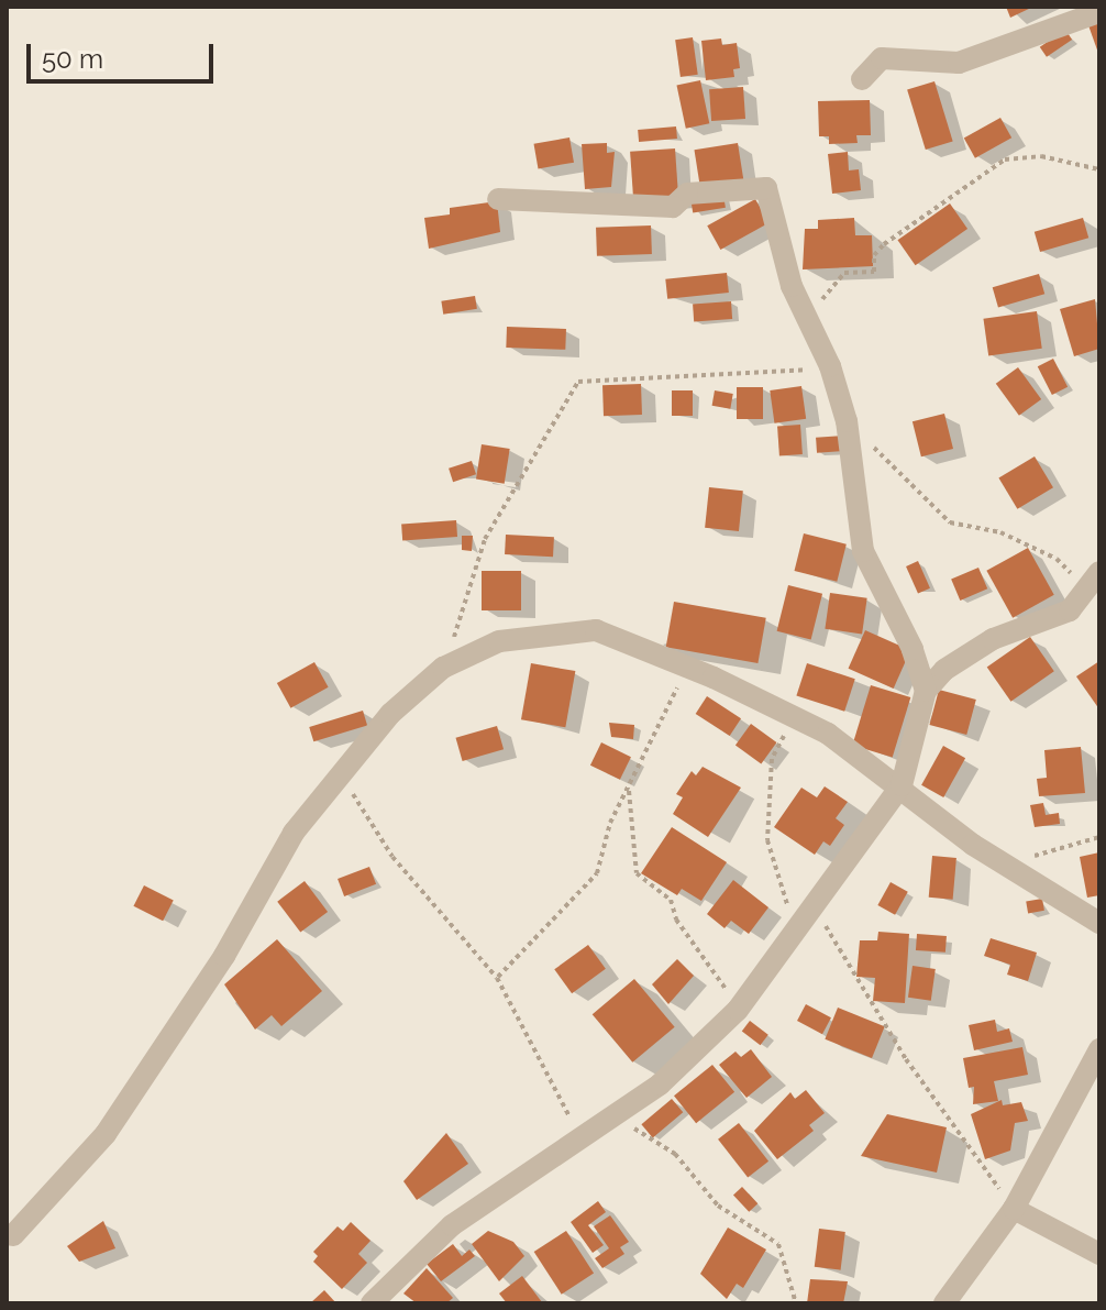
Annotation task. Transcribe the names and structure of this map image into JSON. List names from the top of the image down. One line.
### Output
{"scale_bar":"50 m"}
